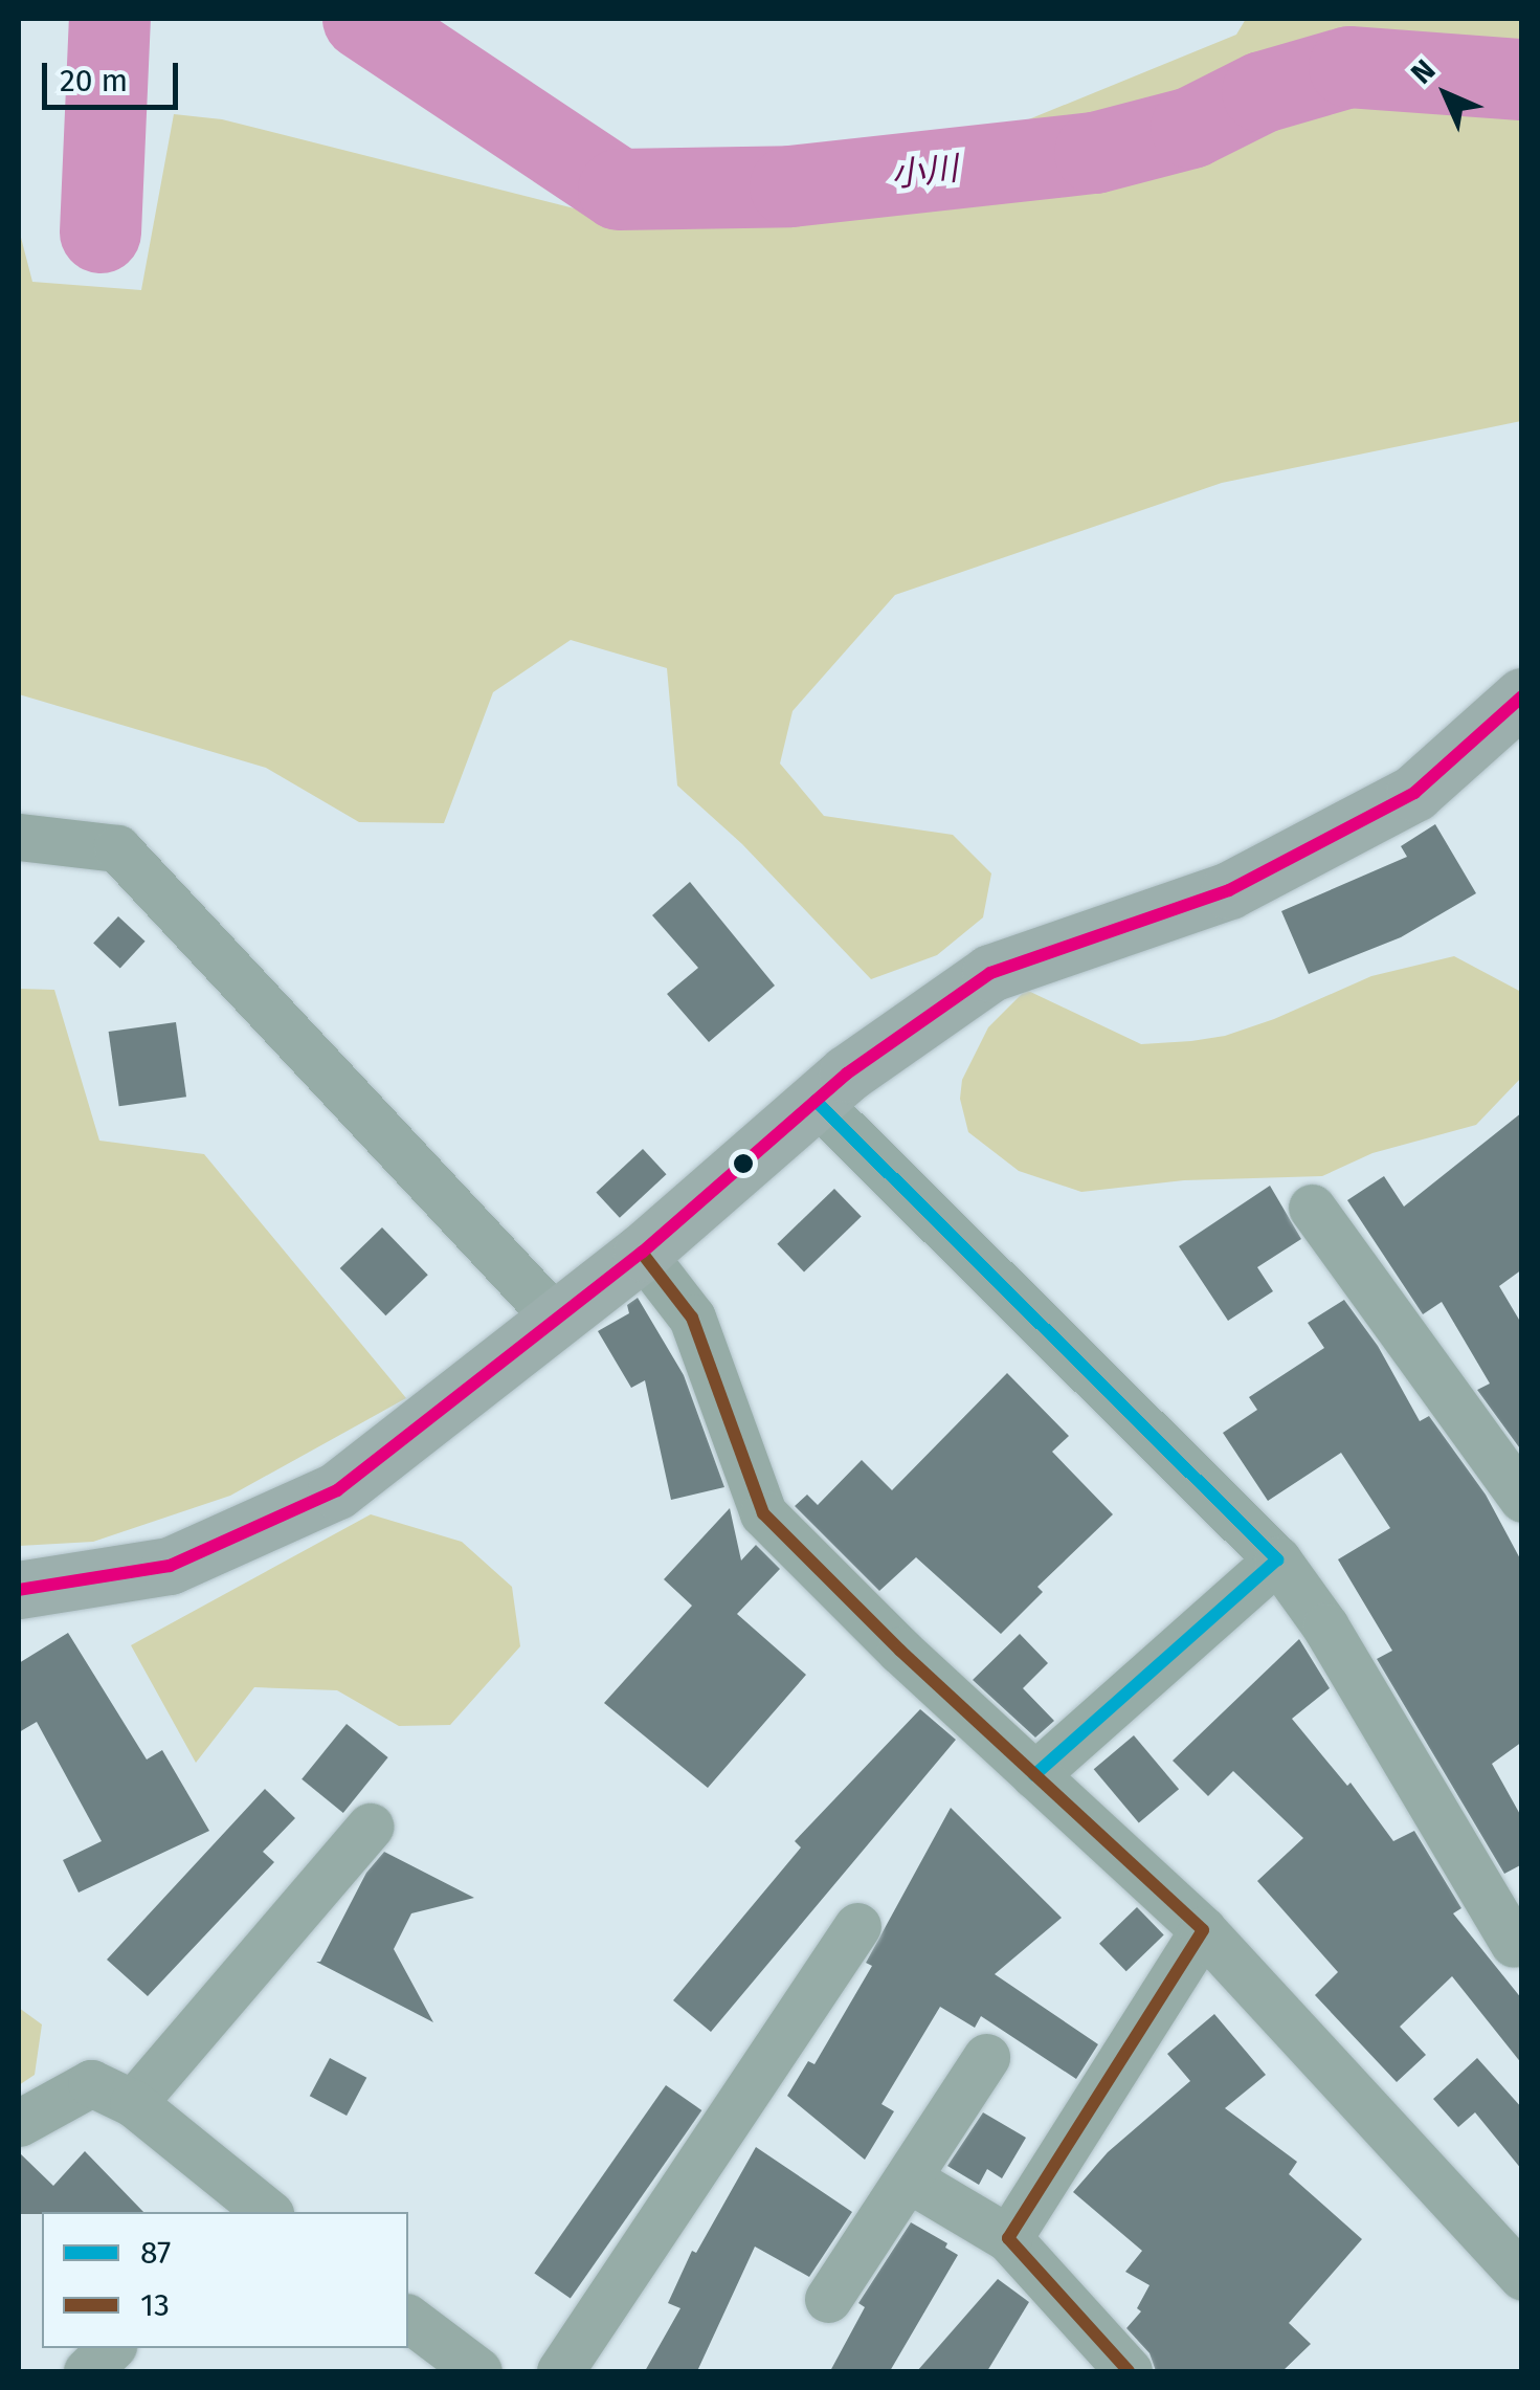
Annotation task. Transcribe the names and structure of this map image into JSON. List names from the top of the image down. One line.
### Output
{"water":["小川"],"lines":["transit line 20","transit line 87","transit line 13"],"legend":["87","13"],"scale_bar":"20 m","north":"top left"}
